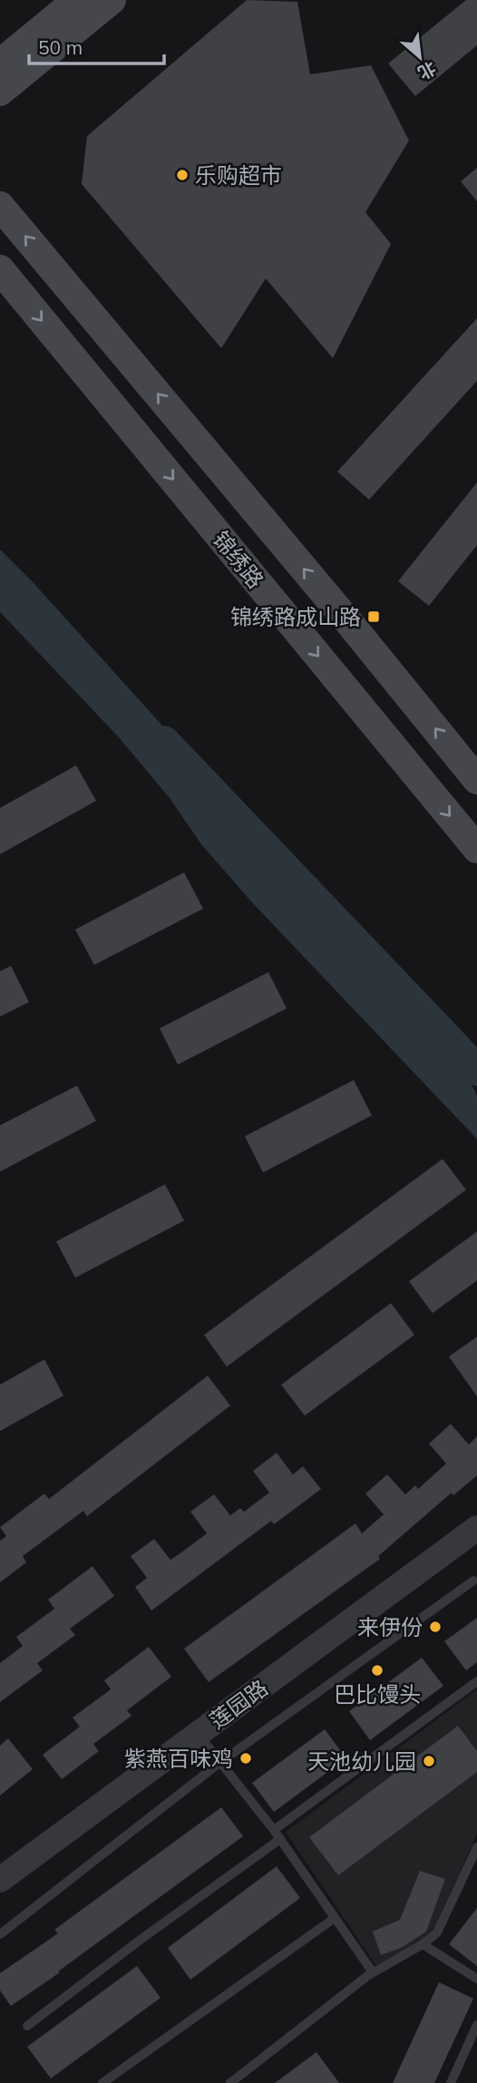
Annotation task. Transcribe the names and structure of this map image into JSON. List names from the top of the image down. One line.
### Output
{"streets":{"main road":["锦绣路"],"street":["莲园路"]},"places":{"other":["乐购超市","来伊份","巴比馒头","紫燕百味鸡","天池幼儿园"],"transit":["锦绣路成山路"]},"scale_bar":"50 m","north":"bottom right"}
